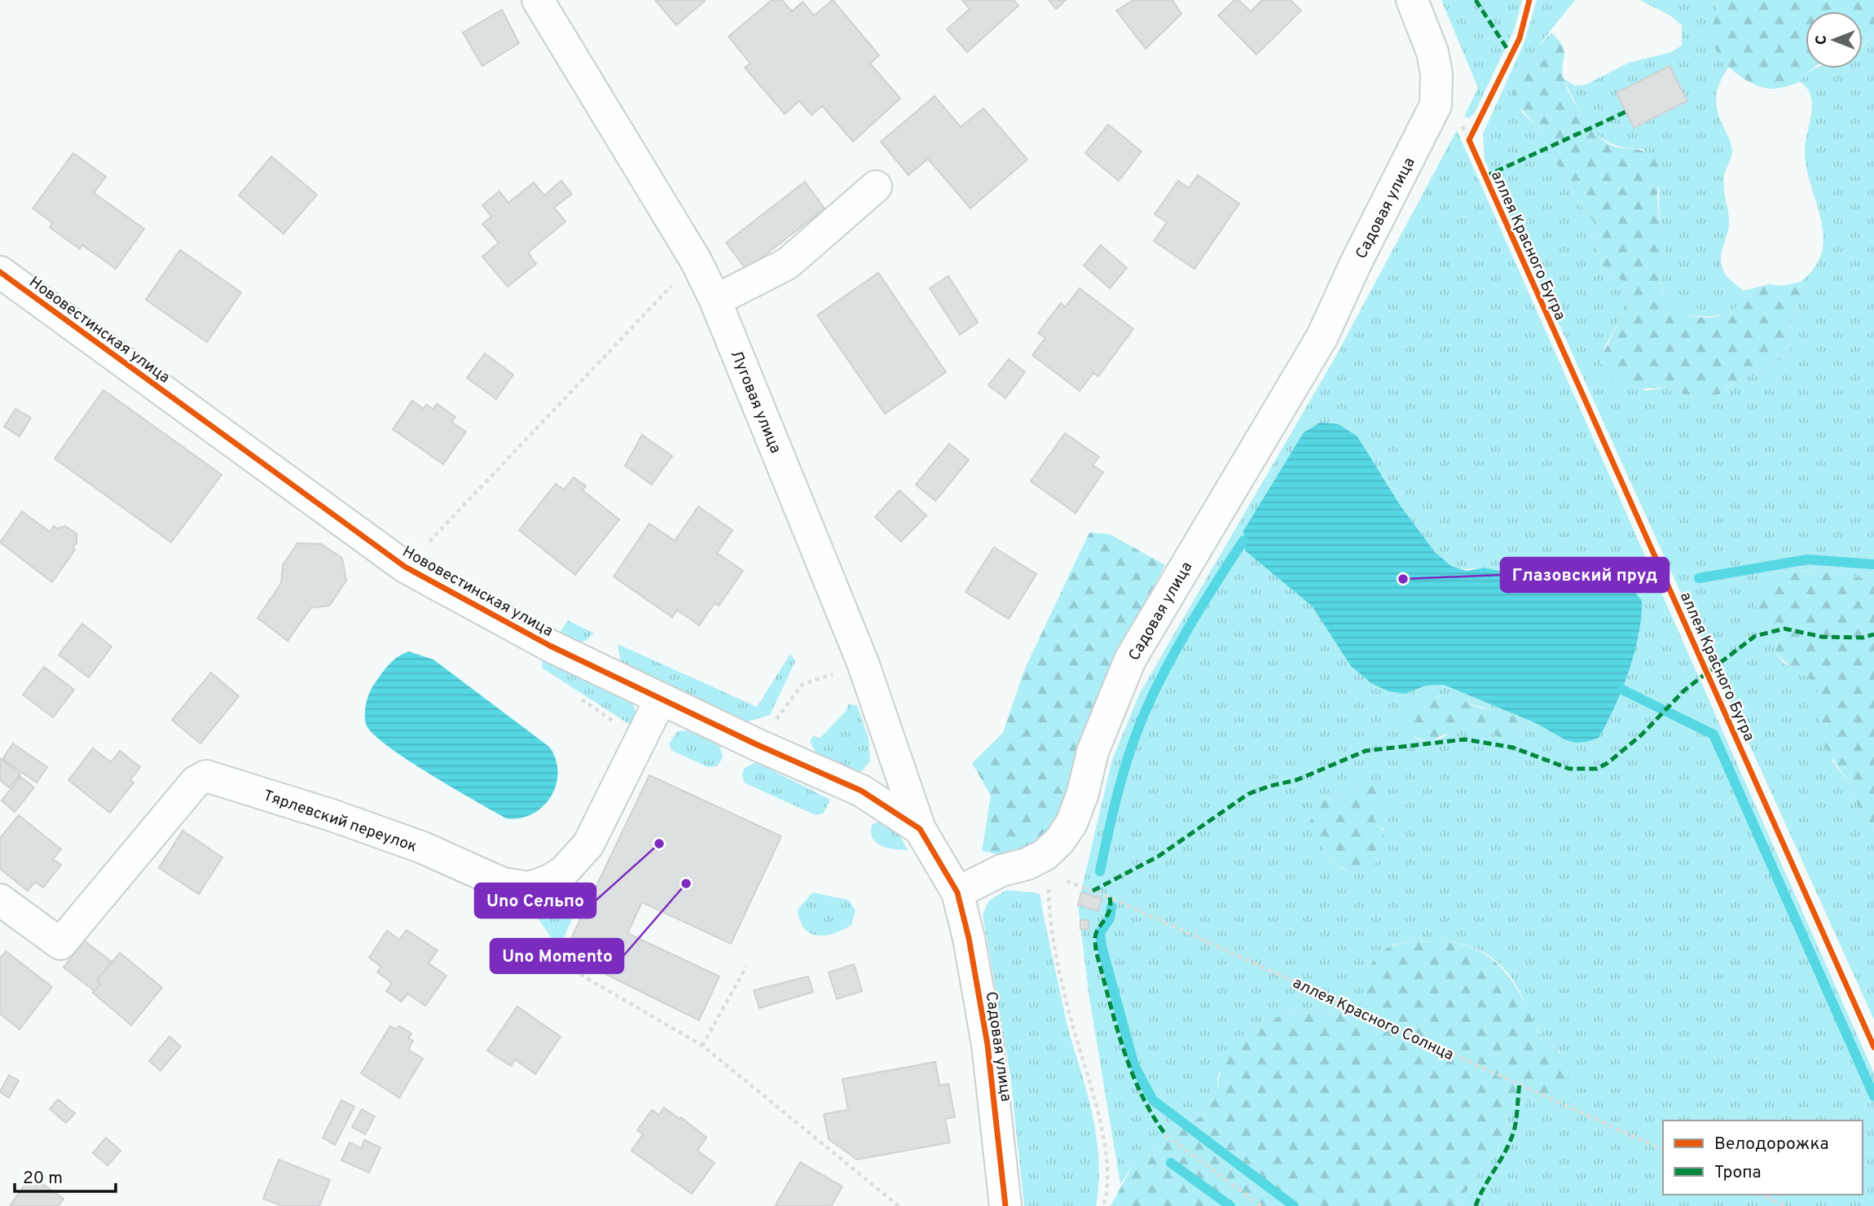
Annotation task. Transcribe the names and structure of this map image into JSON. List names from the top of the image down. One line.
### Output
{"streets":{"street":["Садовая улица","Нововестинская улица","Луговая улица","Тярлевский переулок"],"path":["аллея Красного Солнца"],"cycle path":["аллея Красного Бугра"]},"crossings":[["Садовая улица","Нововестинская улица"],["Нововестинская улица","Луговая улица"],["Нововестинская улица","Тярлевский переулок"]],"places":["Глазовский пруд","Uno Сельпо","Uno Momento"],"legend":["Велодорожка","Тропа"],"scale_bar":"20 m","north":"left"}
